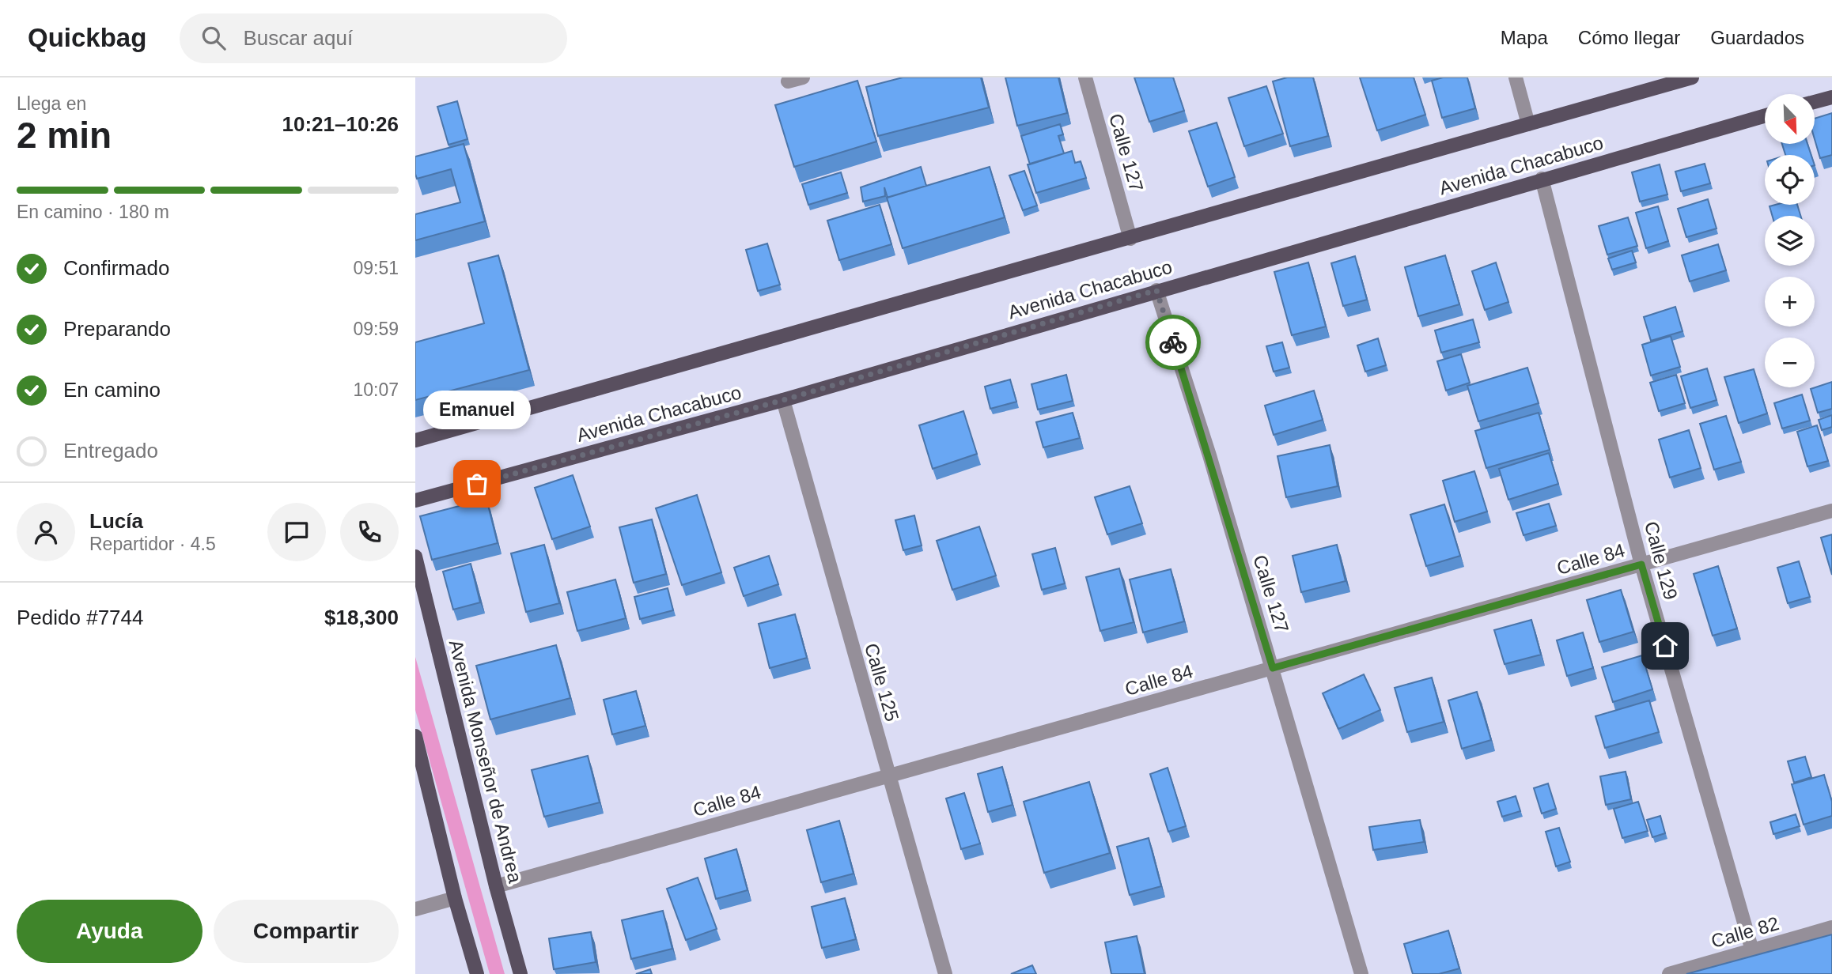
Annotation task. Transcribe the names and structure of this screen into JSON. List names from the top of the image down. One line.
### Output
{"streets":{"main road":["Avenida Chacabuco","Avenida Monseñor de Andrea"],"street":["Calle 127","Calle 84","Calle 129","Calle 125","Calle 82"]},"crossings":[["Calle 127","Avenida Chacabuco"],["Calle 127","Calle 84"],["Avenida Chacabuco","Calle 129"],["Avenida Chacabuco","Calle 125"],["Calle 84","Calle 129"],["Calle 84","Calle 125"],["Calle 84","Avenida Monseñor de Andrea"],["Calle 129","Calle 82"]],"places":["Emanuel"],"north":"bottom right","page":{"header":"Quickbag","search":"Buscar aquí","nav":["Mapa","Cómo llegar","Guardados"],"heading":["2 min","Llega en","10:21–10:26"],"panel":["Lucía","Repartidor · 4.5","Pedido #7744","$18,300"],"map_buttons":["+","−"],"bar":"En camino · 180 m","list":[["Confirmado","09:51"],["Preparando","09:59"],["En camino","10:07"],"Entregado"],"bubble":"Emanuel","buttons":["Ayuda","Compartir"]}}
